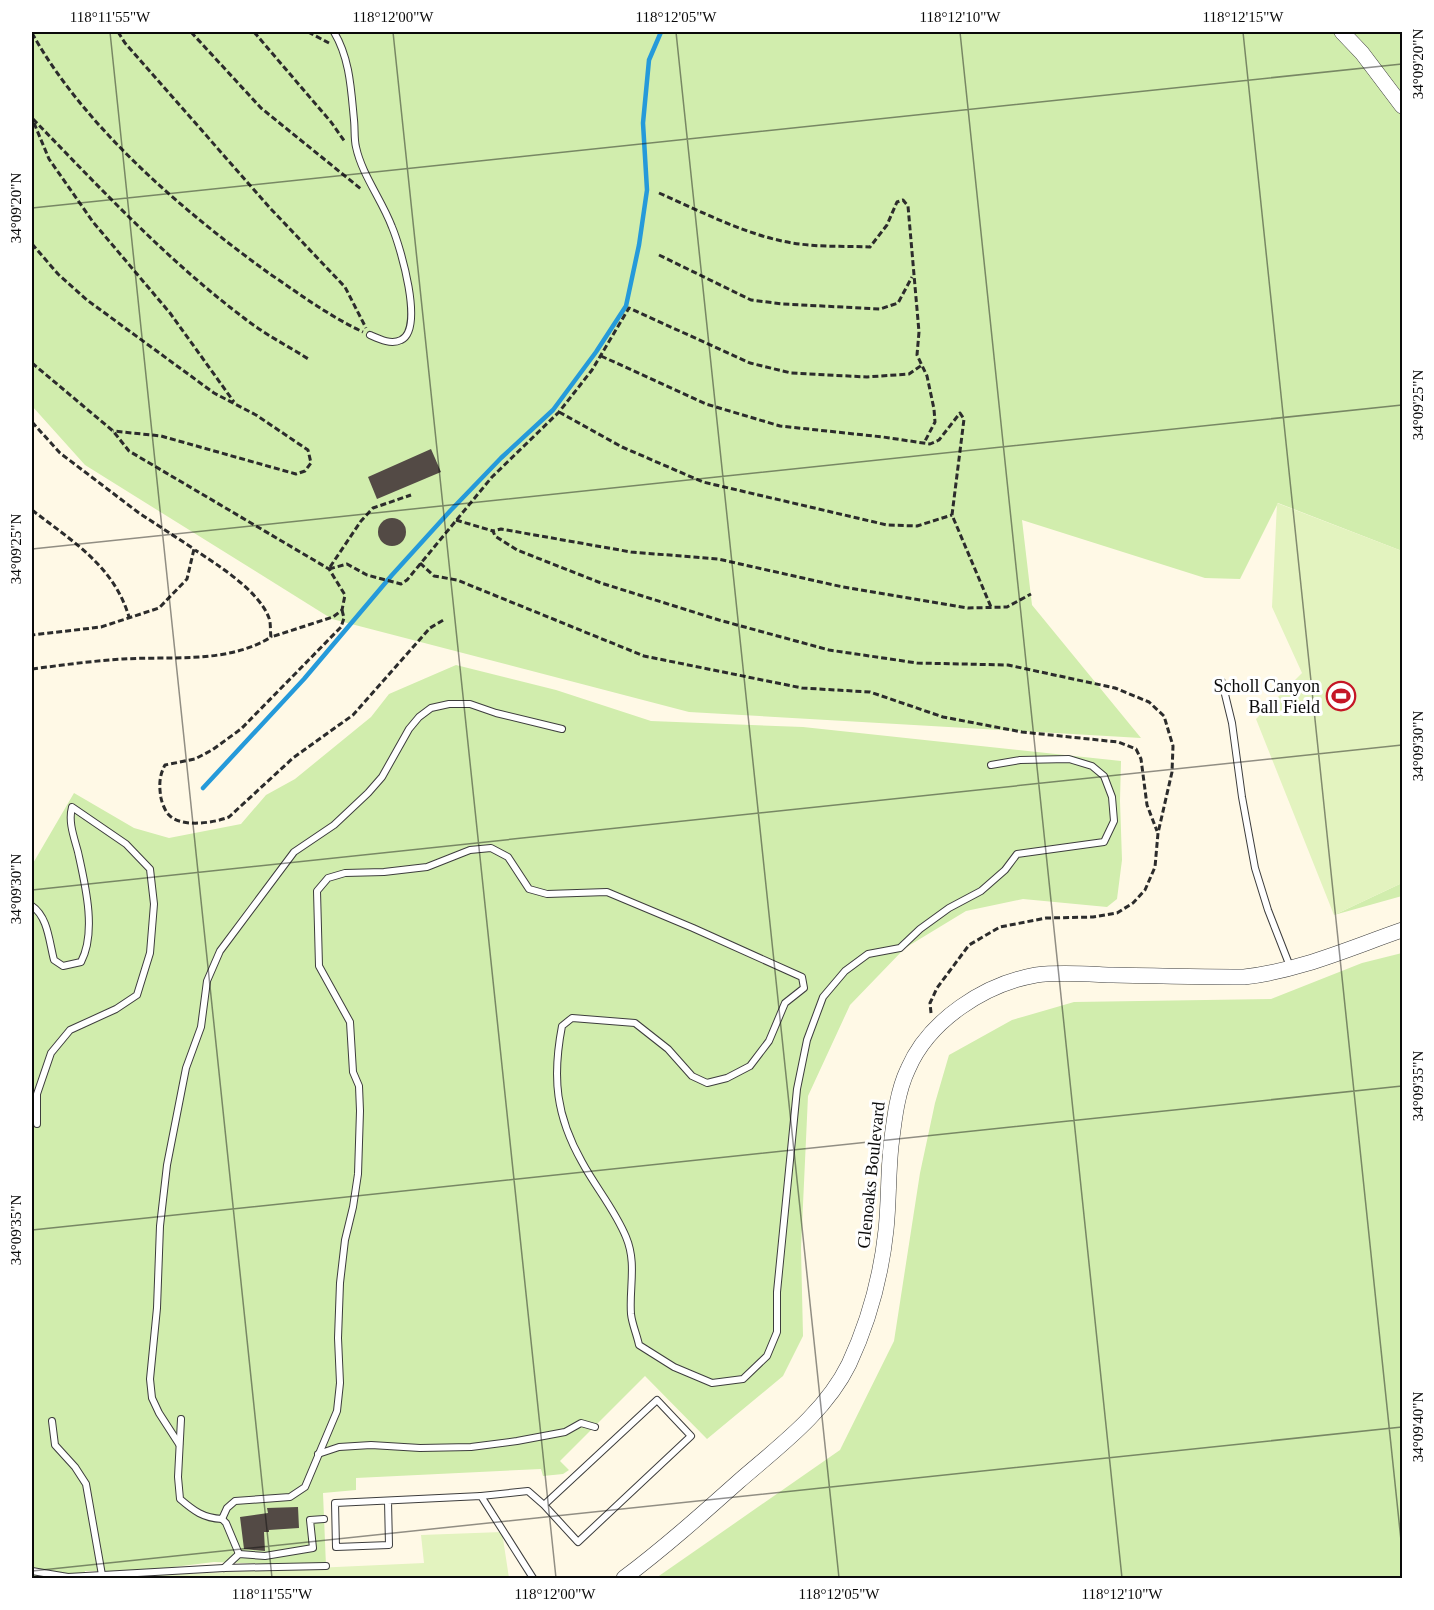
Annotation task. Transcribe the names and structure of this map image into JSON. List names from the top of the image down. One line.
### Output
{"streets":{"street":["Glenoaks Boulevard"]},"places":{"sports":["Scholl Canyon Ball Field"]},"coordinates":["118°11'55\"W","118°12'00\"W","118°12'05\"W","118°12'10\"W","118°12'15\"W","34°09'20\"N","34°09'25\"N","34°09'30\"N","34°09'35\"N","34°09'40\"N"]}
